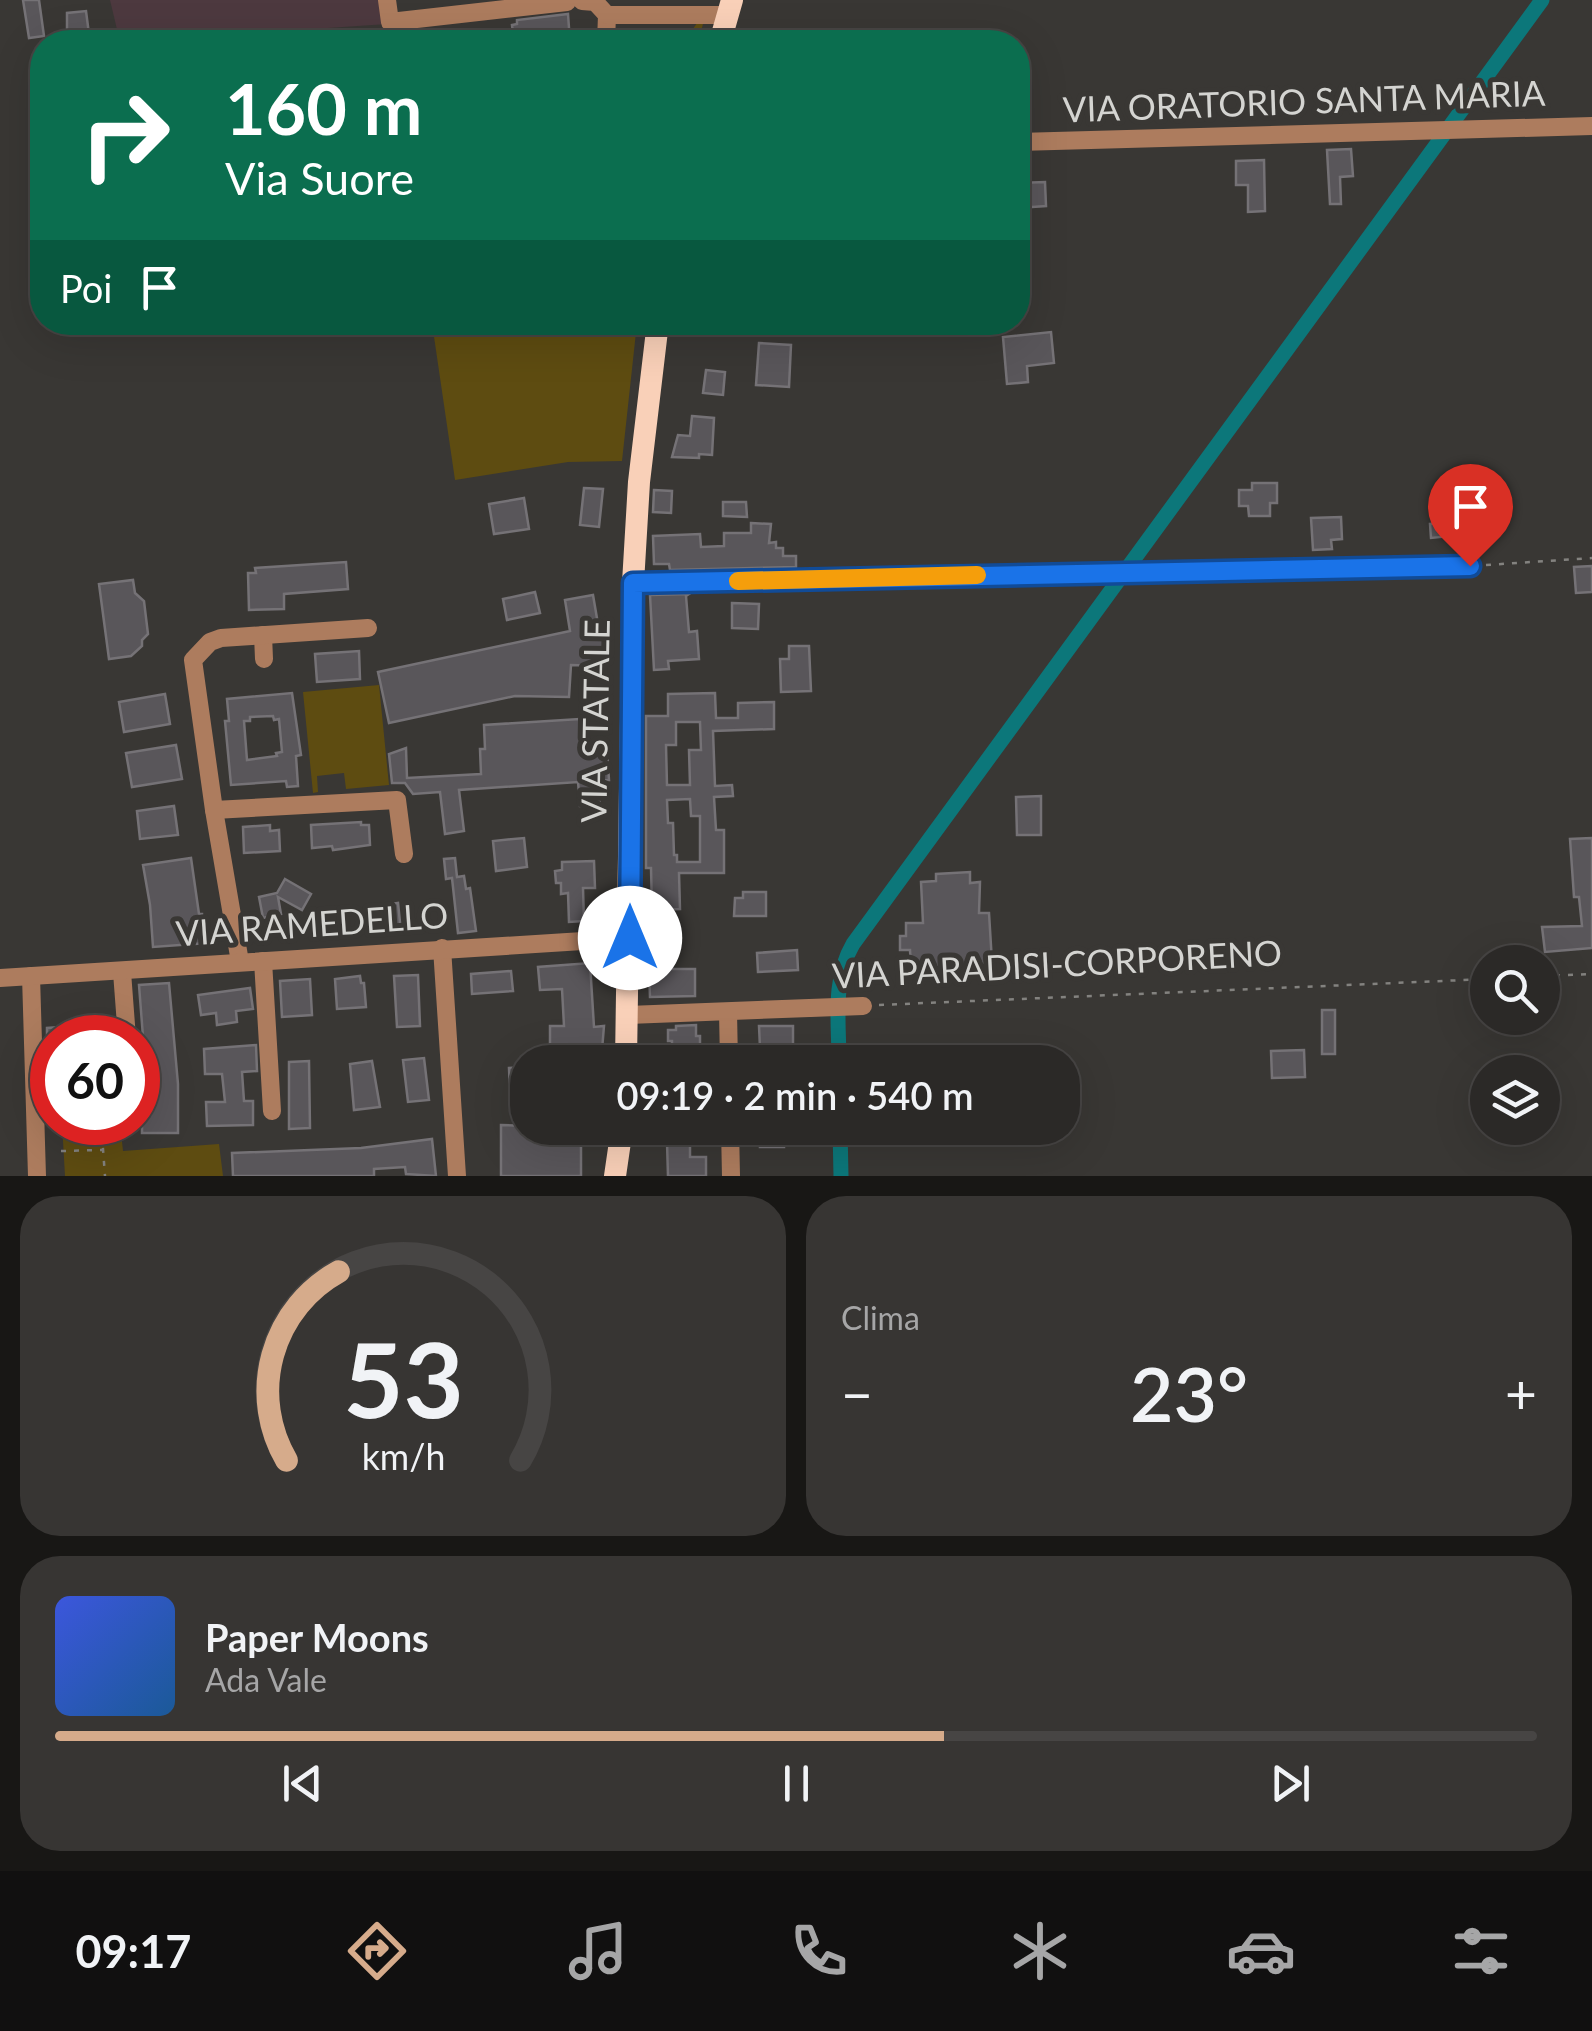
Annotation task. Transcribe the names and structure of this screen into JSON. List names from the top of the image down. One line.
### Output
{"streets":{"main road":["VIA STATALE"],"street":["VIA ORATORIO SANTA MARIA","VIA RAMEDELLO","VIA PARADISI-CORPORENO"]},"crossings":[["VIA STATALE","VIA RAMEDELLO"],["VIA STATALE","VIA PARADISI-CORPORENO"]],"page":{"turn":["160 m","Via Suore"],"then":"Poi","limit":"60","trip":"09:19 · 2 min · 540 m","tile":"Clima","heat":["−","23°","+"],"song":["Paper Moons","Ada Vale"],"tabs":"09:17","gauge":["53","km/h"]}}
